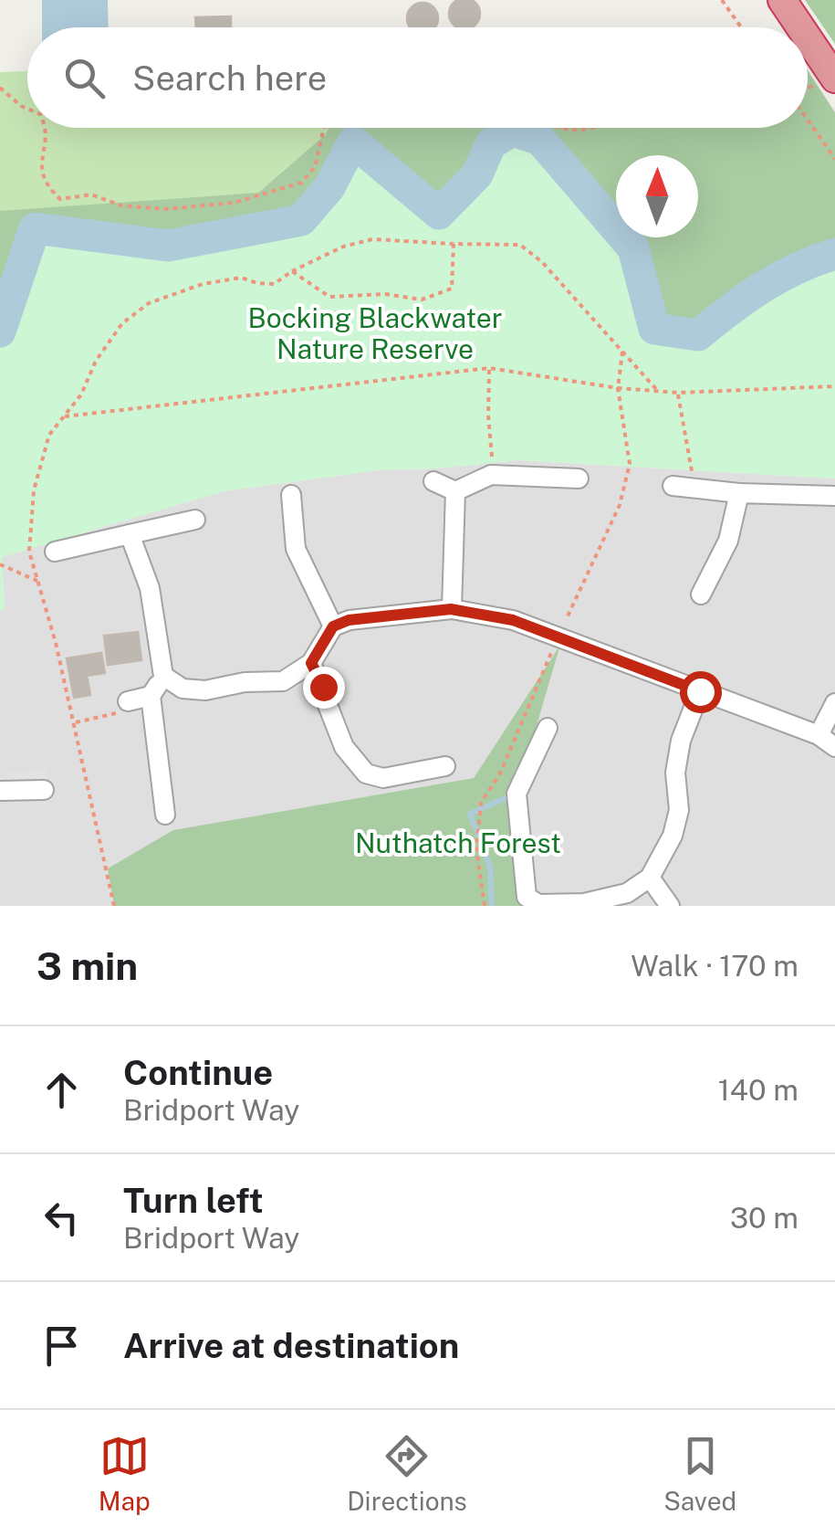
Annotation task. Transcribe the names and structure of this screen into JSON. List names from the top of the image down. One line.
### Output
{"parks":["Bocking Blackwater Nature Reserve","Nuthatch Forest"],"north":"top","page":{"search":"Search here","heading":["3 min","Walk · 170 m"],"list":[["Continue","Bridport Way","140 m"],["Turn left","Bridport Way","30 m"],"Arrive at destination"],"nav":["Map","Directions","Saved"]}}
